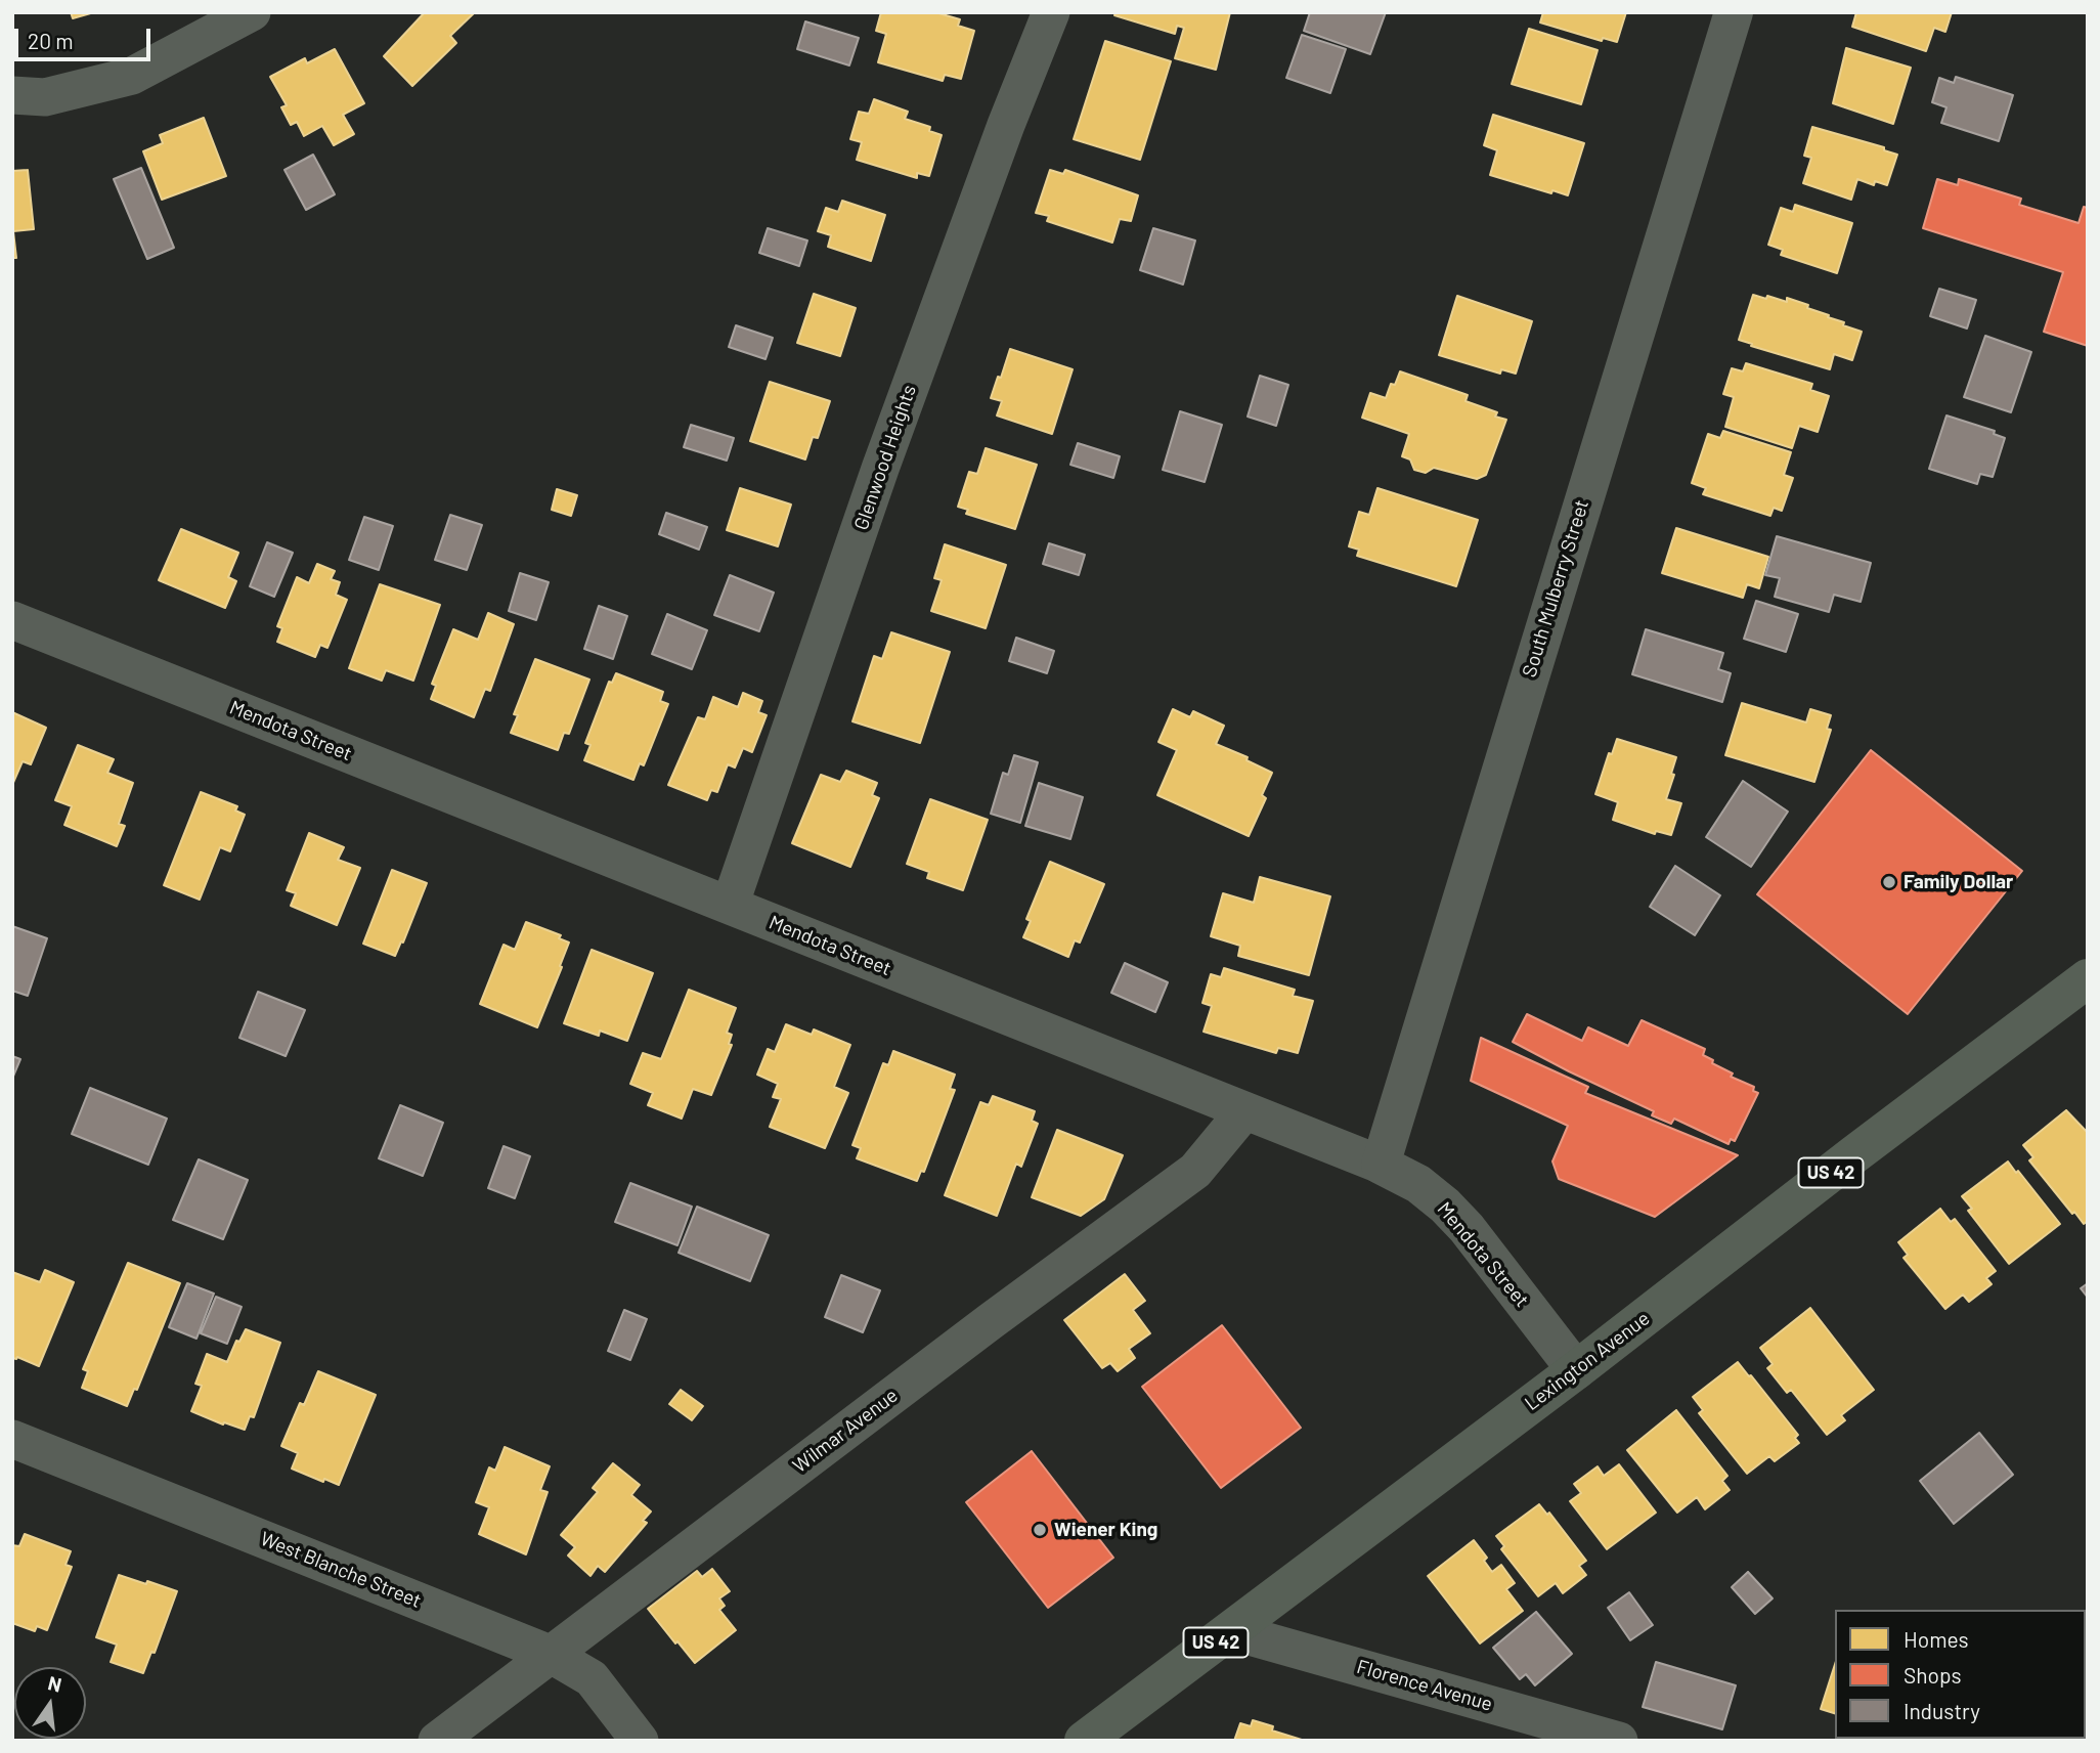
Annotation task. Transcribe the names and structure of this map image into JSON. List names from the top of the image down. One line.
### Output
{"streets":{"main road":["US 42","Lexington Avenue"],"street":["Glenwood Heights","South Mulberry Street","Mendota Street","Wilmar Avenue","West Blanche Street","Florence Avenue"]},"crossings":[["Glenwood Heights","Mendota Street"],["South Mulberry Street","Mendota Street"],["Mendota Street","Lexington Avenue"],["Mendota Street","Wilmar Avenue"],["Lexington Avenue","Florence Avenue"],["Wilmar Avenue","West Blanche Street"]],"places":["Family Dollar","Wiener King"],"legend":["Homes","Shops","Industry"],"scale_bar":"20 m","north":"top"}
